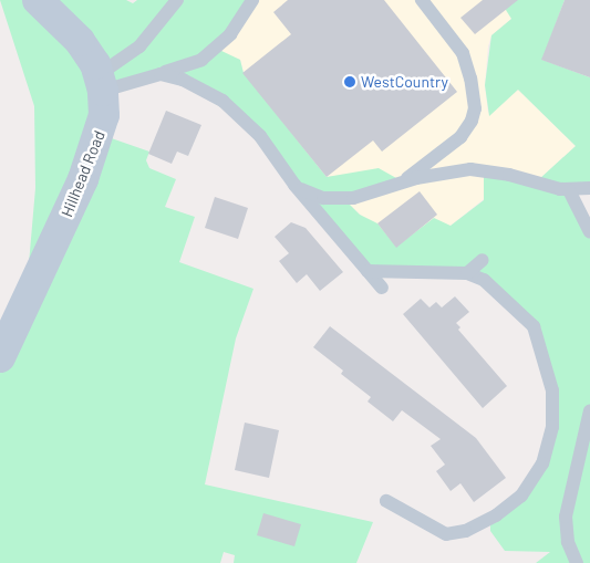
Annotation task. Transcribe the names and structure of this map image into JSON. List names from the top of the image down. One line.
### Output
{"streets":{"street":["Hillhead Road"]},"places":["WestCountry"]}
